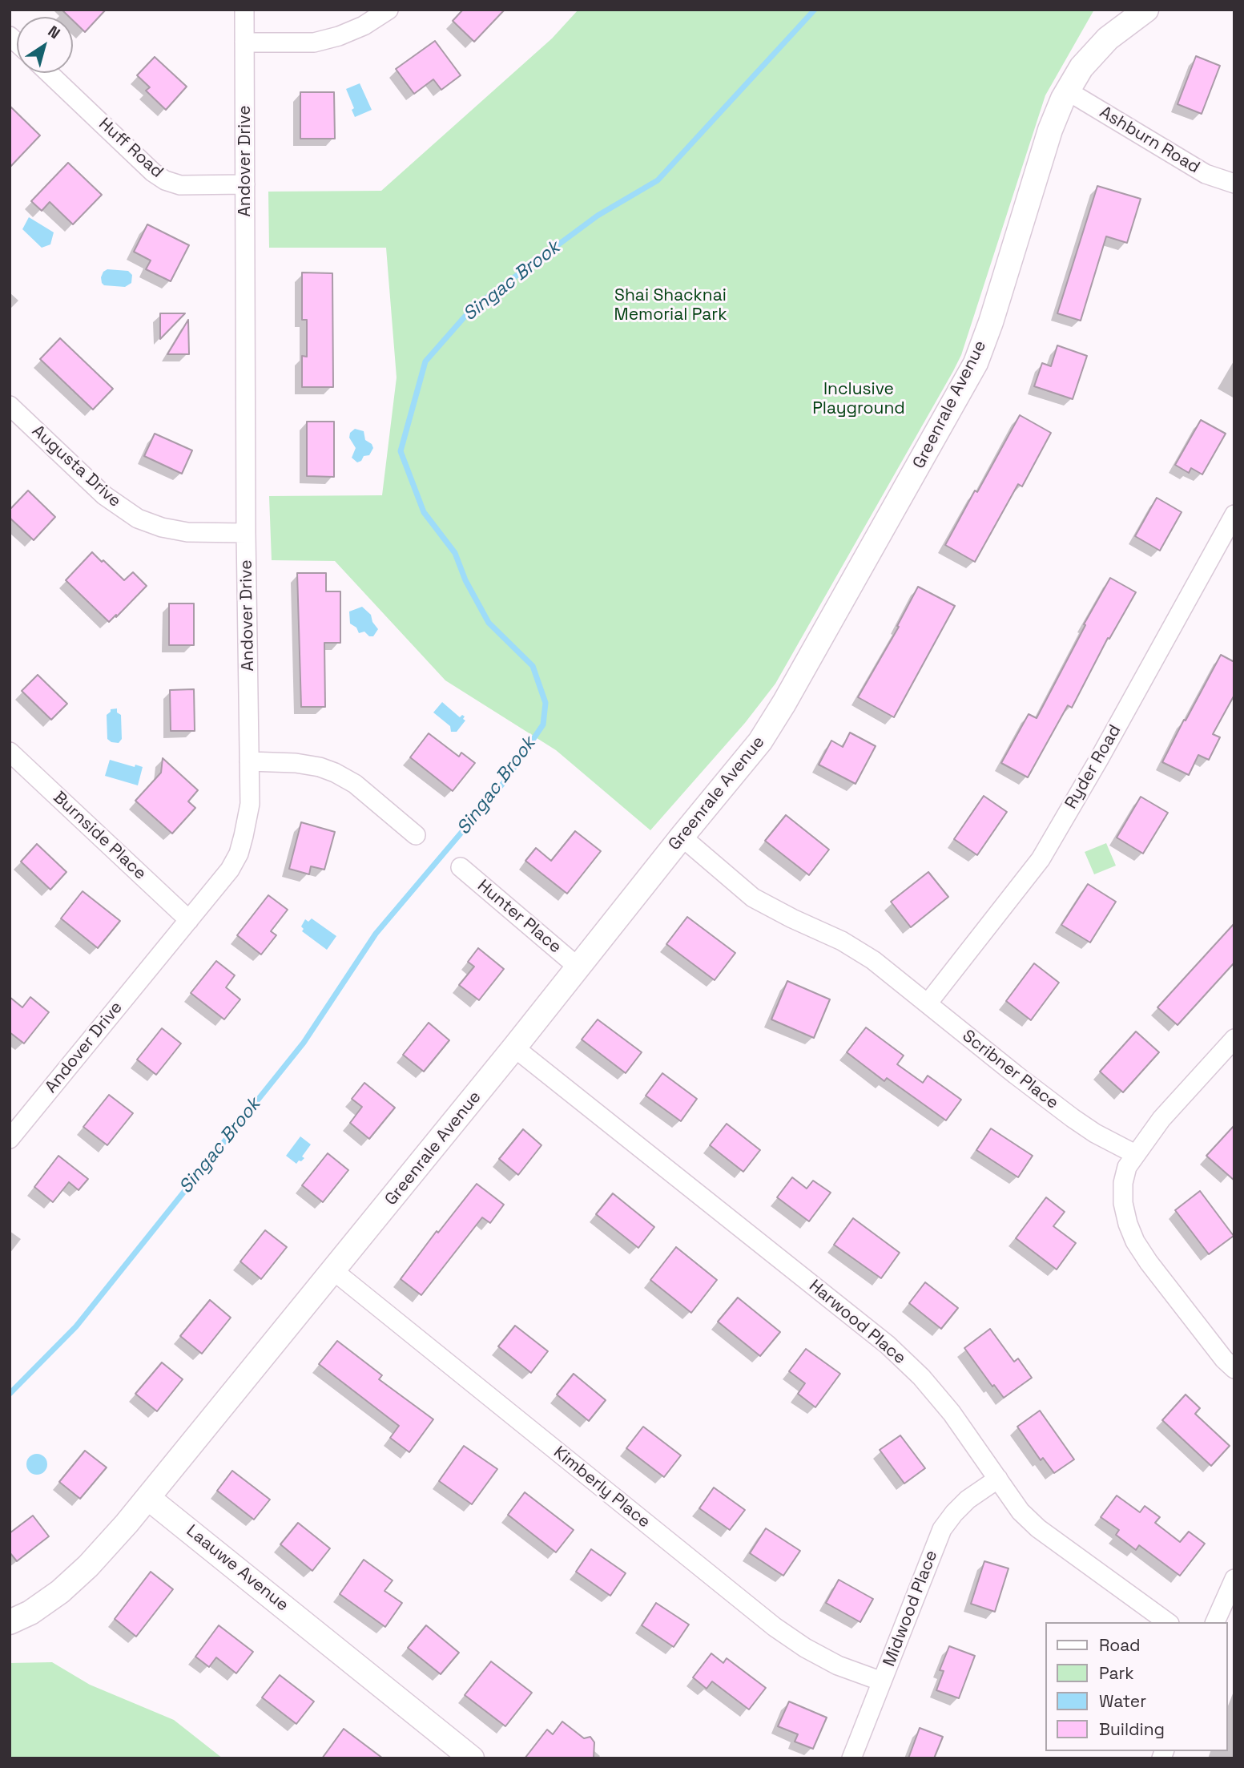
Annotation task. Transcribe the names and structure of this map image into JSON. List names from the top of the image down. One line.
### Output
{"streets":{"street":["Ashburn Road","Huff Road","Andover Drive","Greenrale Avenue","Augusta Drive","Ryder Road","Burnside Place","Hunter Place","Scribner Place","Harwood Place","Kimberly Place","Laauwe Avenue","Midwood Place"]},"crossings":[["Ashburn Road","Greenrale Avenue"],["Huff Road","Andover Drive"],["Andover Drive","Augusta Drive"],["Andover Drive","Burnside Place"],["Greenrale Avenue","Hunter Place"],["Greenrale Avenue","Scribner Place"],["Greenrale Avenue","Harwood Place"],["Greenrale Avenue","Kimberly Place"],["Greenrale Avenue","Laauwe Avenue"],["Ryder Road","Scribner Place"],["Harwood Place","Midwood Place"],["Kimberly Place","Midwood Place"]],"water":["Singac Brook"],"parks":["Shai Shacknai Memorial Park","Inclusive Playground"],"legend":["Road","Park","Water","Building"],"north":"top right"}
